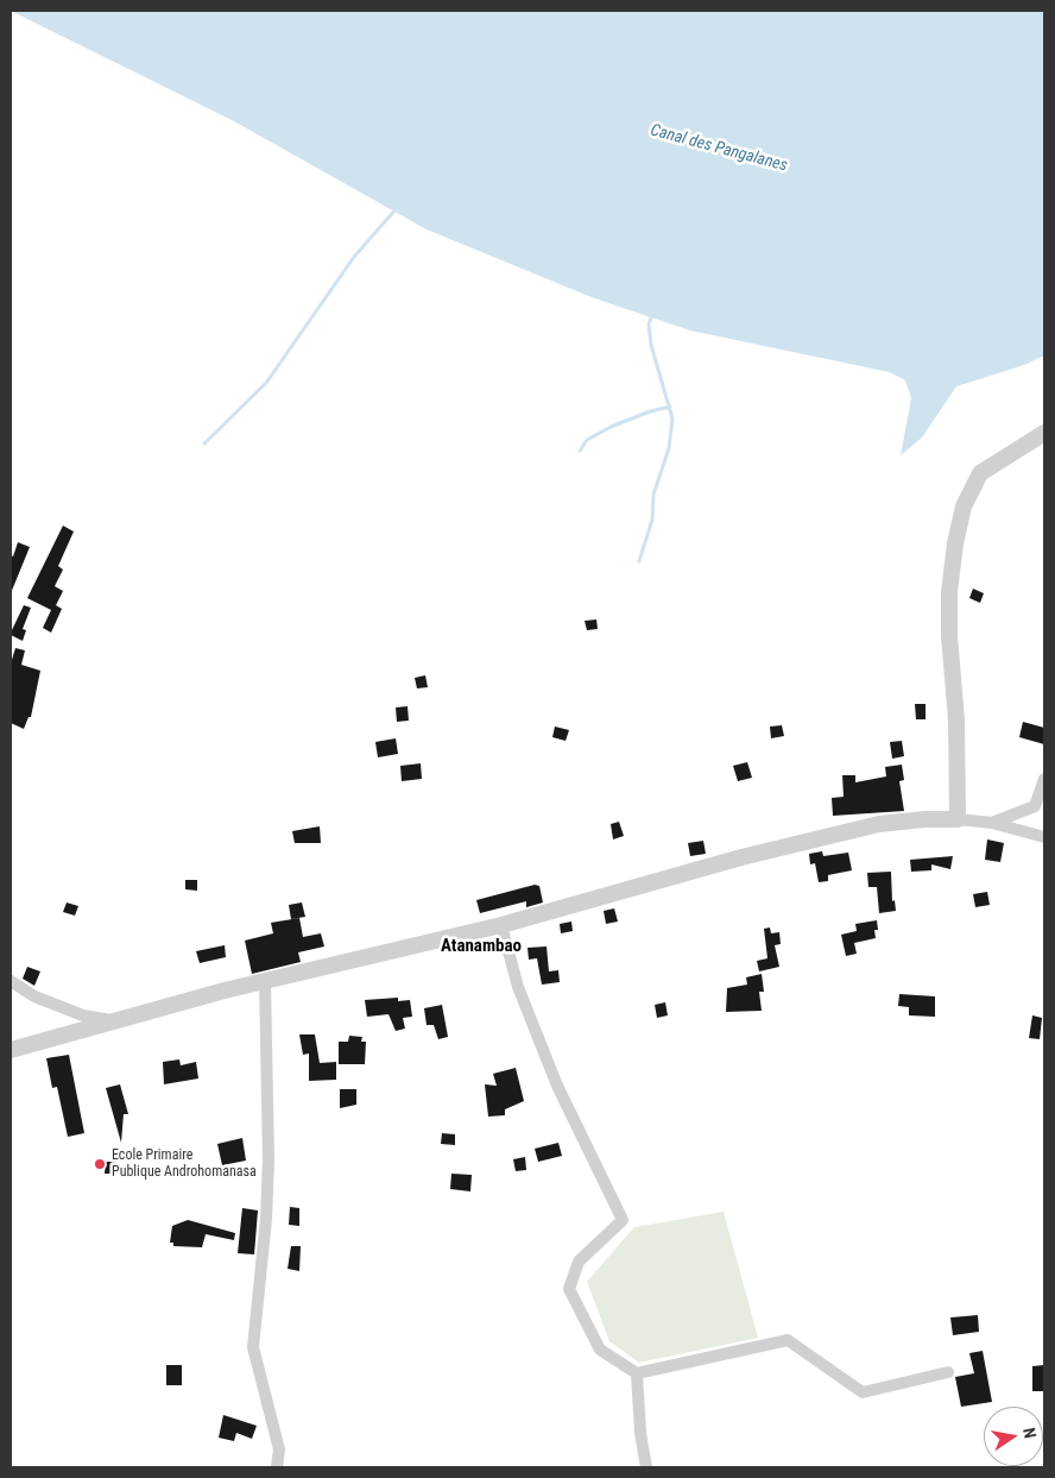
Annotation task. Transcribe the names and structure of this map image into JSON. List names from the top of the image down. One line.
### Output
{"districts":["Atanambao"],"water":["Canal des Pangalanes"],"places":["Ecole Primaire Publique Androhomanasa"],"north":"right"}
